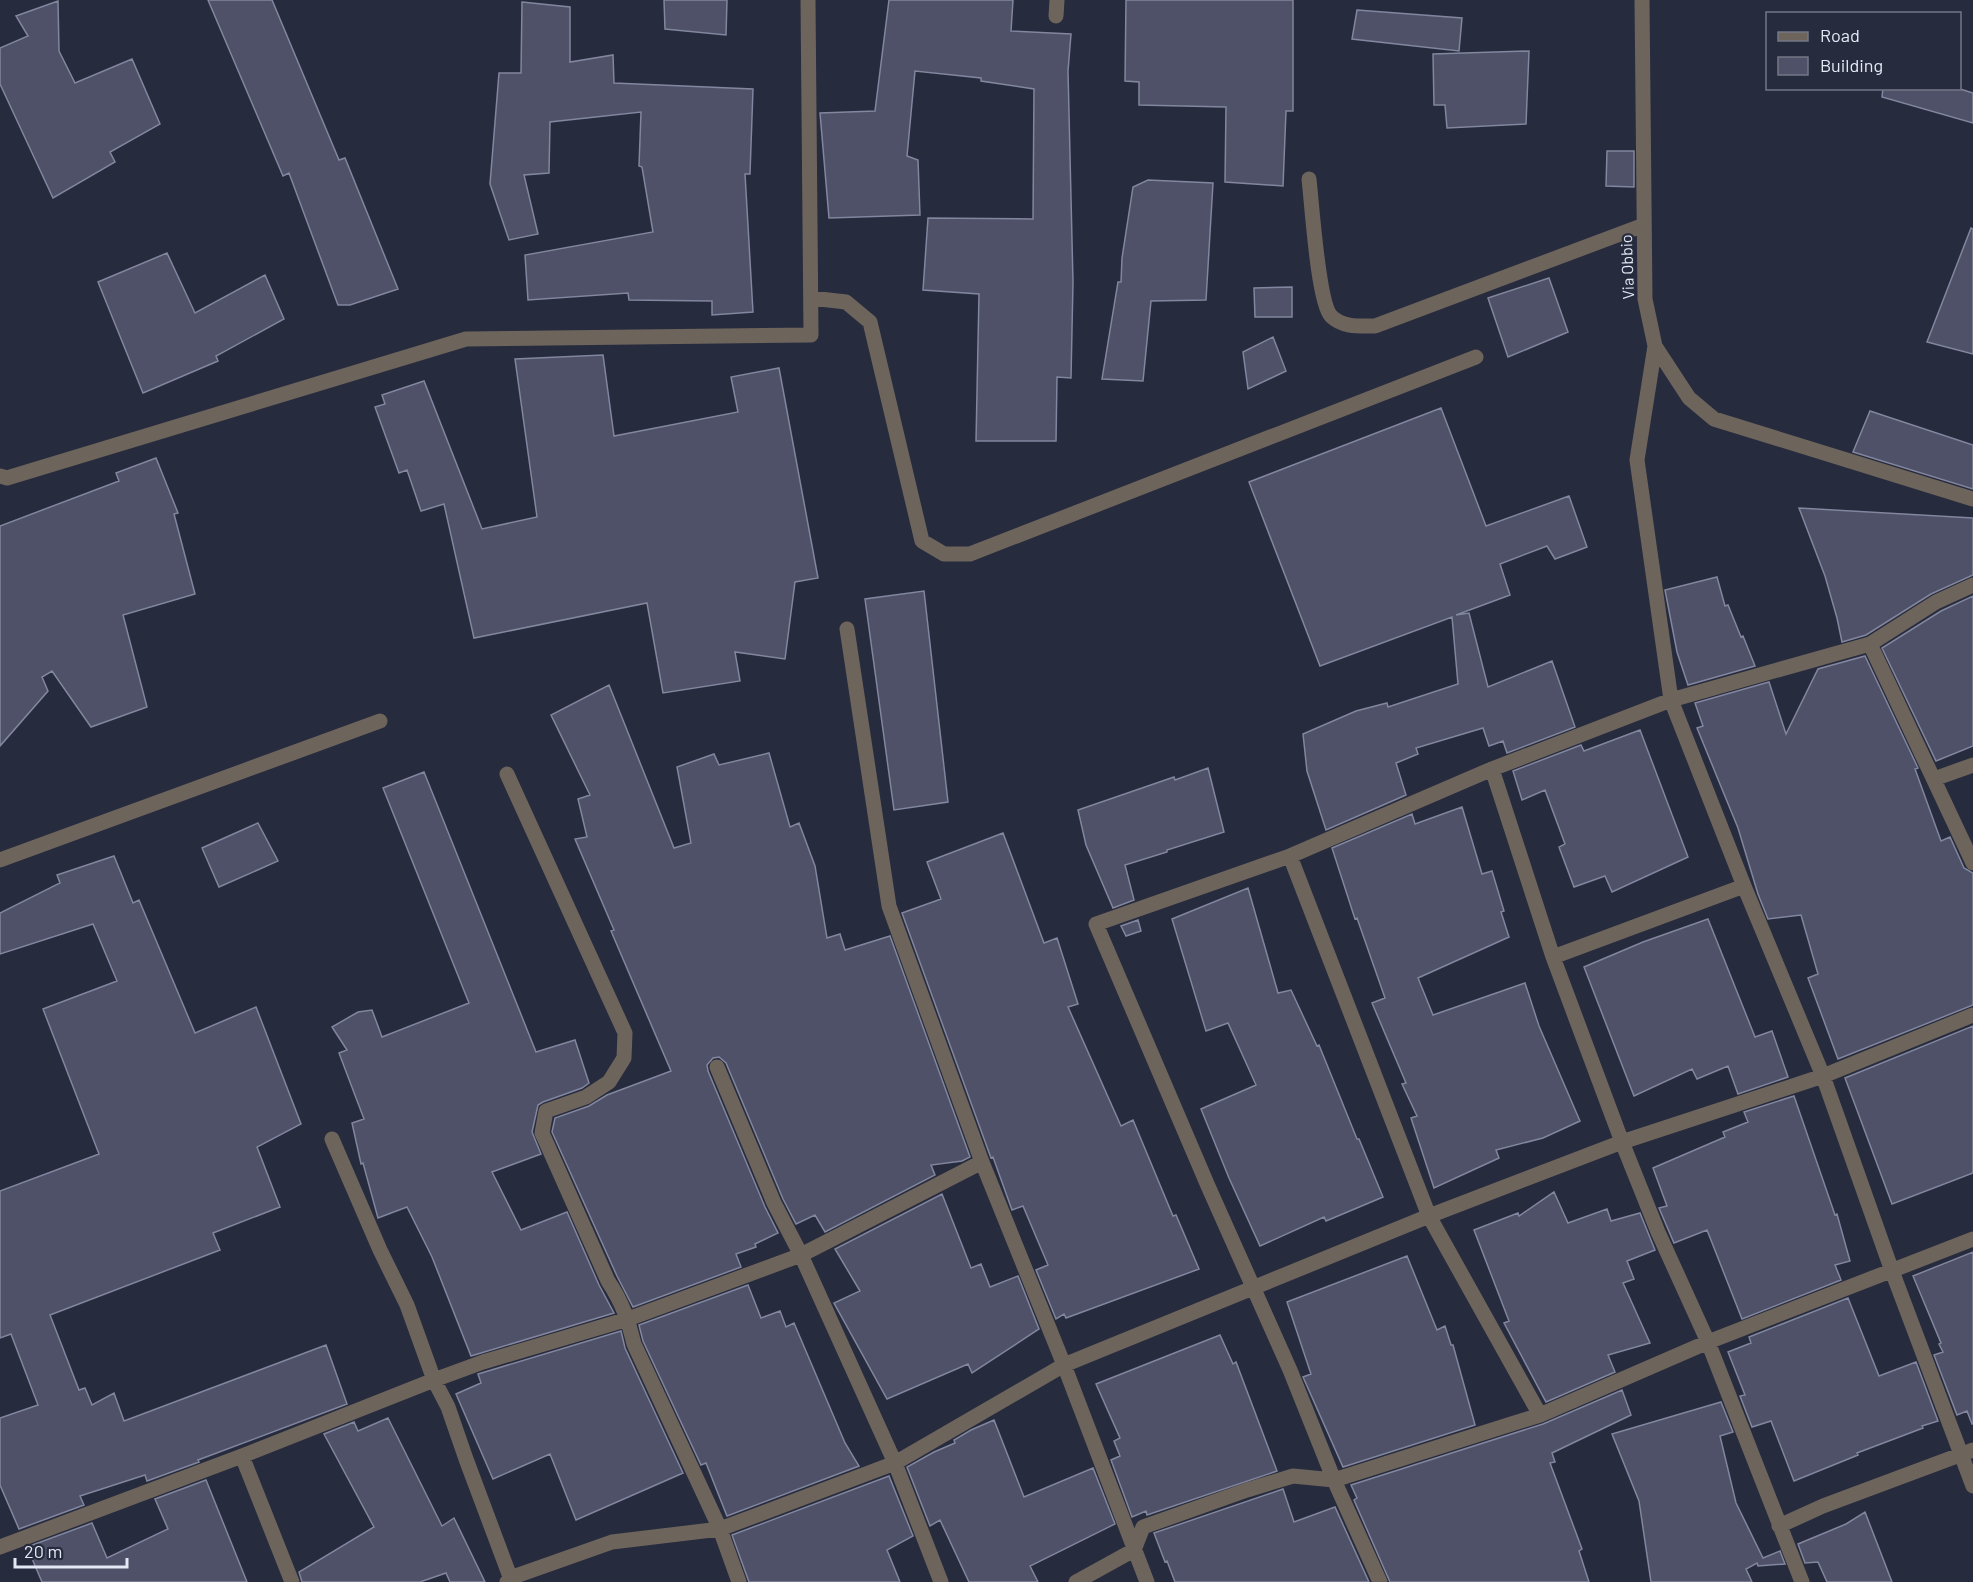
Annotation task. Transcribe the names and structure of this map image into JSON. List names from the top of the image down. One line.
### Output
{"streets":{"street":["Via Obbio"]},"legend":["Road","Building"],"scale_bar":"20 m"}
